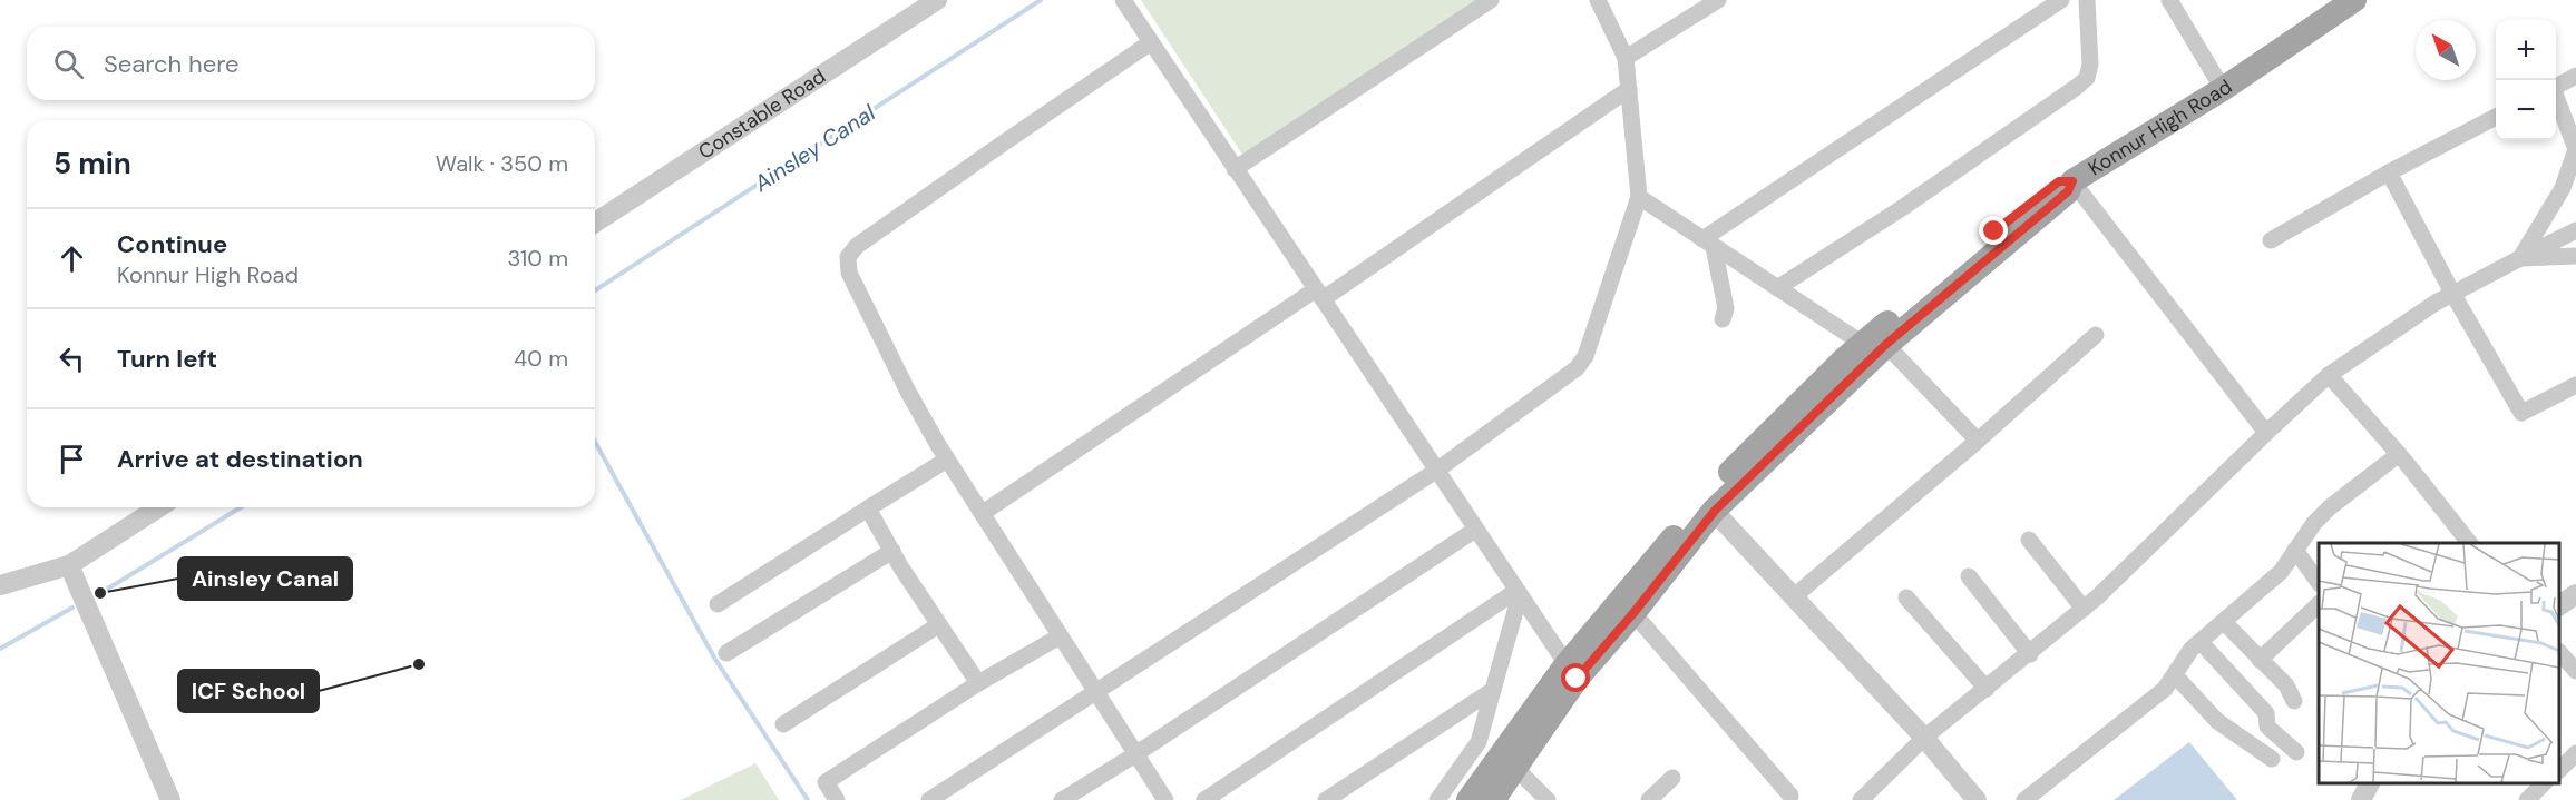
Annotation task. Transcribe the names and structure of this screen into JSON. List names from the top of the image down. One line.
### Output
{"streets":{"main road":["Konnur High Road"],"street":["Constable Road"]},"water":["Ainsley Canal"],"places":["Ainsley Canal","ICF School"],"north":"top left","page":{"map_buttons":["+","−"],"search":"Search here","heading":["5 min","Walk · 350 m"],"list":[["Continue","Konnur High Road","310 m"],["Turn left","40 m"],"Arrive at destination"]}}
